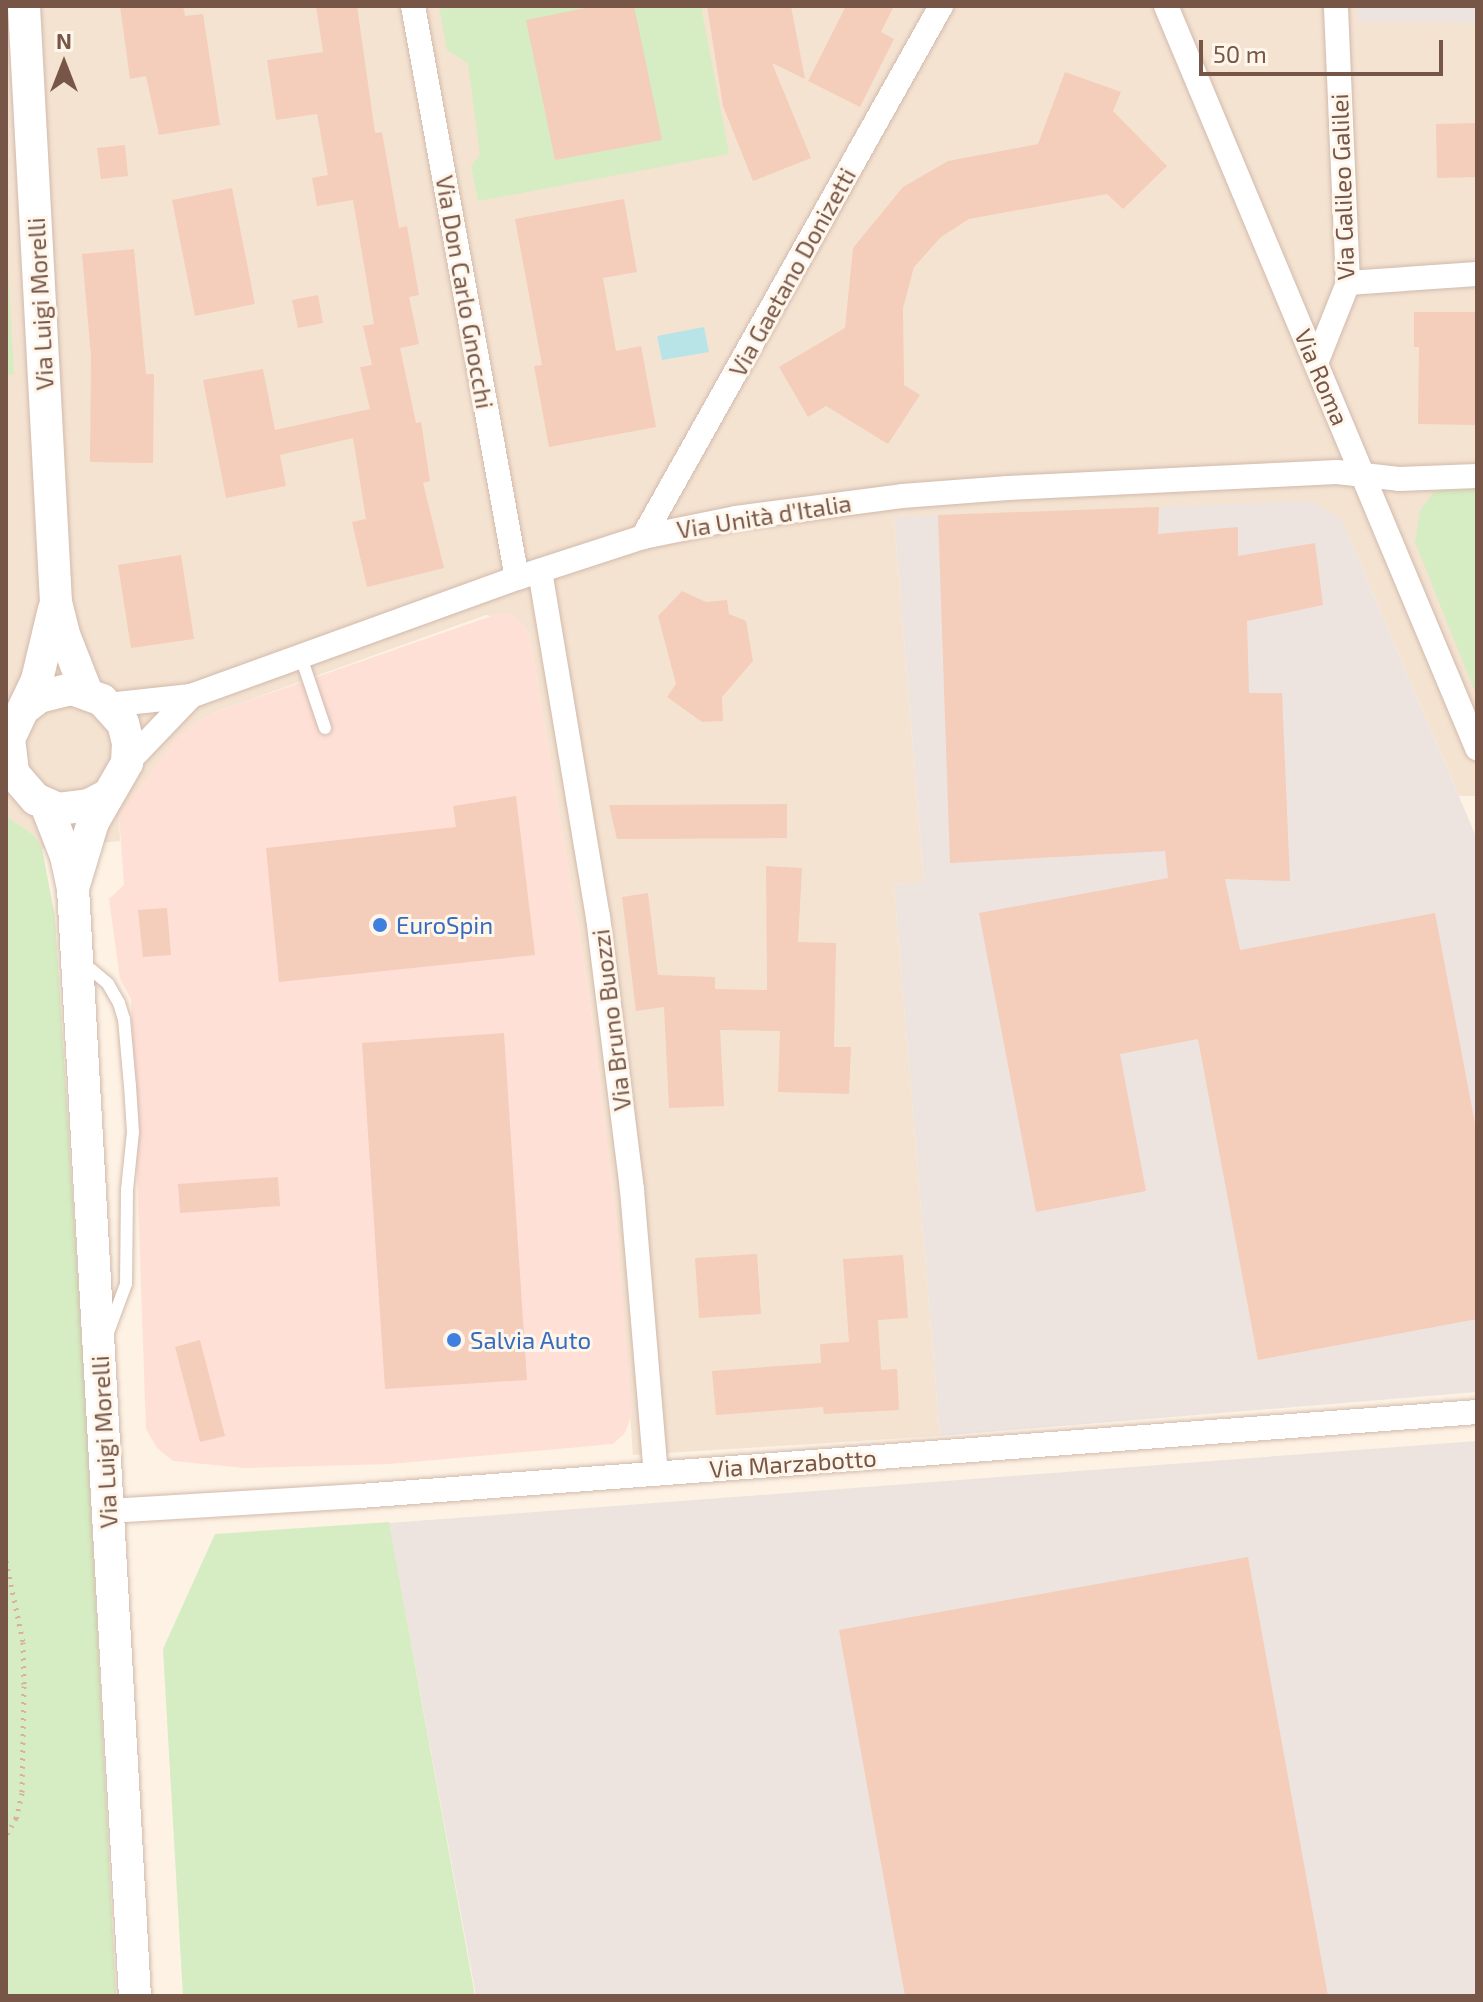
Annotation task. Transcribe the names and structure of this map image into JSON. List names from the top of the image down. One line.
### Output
{"streets":{"street":["Via Galileo Galilei","Via Gaetano Donizetti","Via Don Carlo Gnocchi","Via Luigi Morelli","Via Roma","Via Unità d'Italia","Via Bruno Buozzi","Via Marzabotto"]},"crossings":[["Via Galileo Galilei","Via Roma"],["Via Gaetano Donizetti","Via Unità d'Italia"],["Via Don Carlo Gnocchi","Via Unità d'Italia"],["Via Don Carlo Gnocchi","Via Bruno Buozzi"],["Via Luigi Morelli","Via Unità d'Italia"],["Via Luigi Morelli","Via Marzabotto"],["Via Roma","Via Unità d'Italia"],["Via Unità d'Italia","Via Bruno Buozzi"],["Via Bruno Buozzi","Via Marzabotto"]],"places":["EuroSpin","Salvia Auto"],"scale_bar":"50 m","north":"top"}
